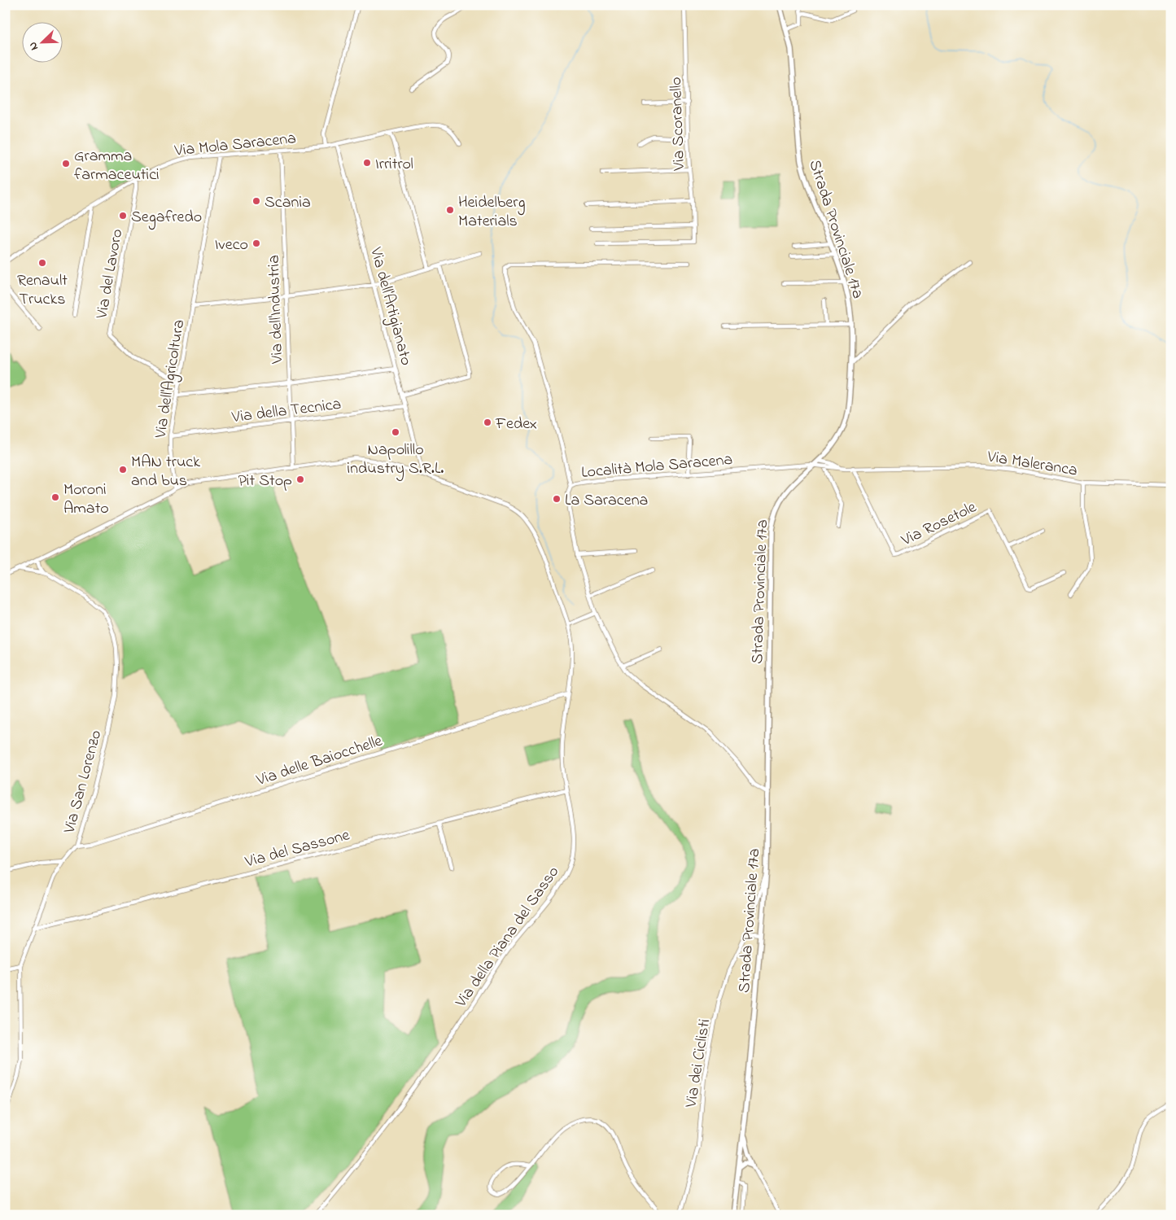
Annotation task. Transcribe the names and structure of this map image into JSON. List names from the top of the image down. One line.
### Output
{"streets":{"main road":["Strada Provinciale 17a"],"street":["Via Scoranello","Via Mola Saracena","Via del Lavoro","Via dell'Artigianato","Via dell'Industria","Via dell'Agricoltura","Via della Tecnica","Via Maleranca","Località Mola Saracena","Via Rosetole","Via delle Baiocchelle","Via San Lorenzo","Via del Sassone","Via della Piana del Sasso","Via dei Ciclisti"]},"crossings":[["Via Mola Saracena","Via del Lavoro"],["Via Mola Saracena","Via dell'Artigianato"],["Via Mola Saracena","Via dell'Industria"],["Via Mola Saracena","Via dell'Agricoltura"],["Strada Provinciale 17a","Località Mola Saracena"],["Strada Provinciale 17a","Via dei Ciclisti"],["Via del Lavoro","Via dell'Agricoltura"],["Via dell'Artigianato","Via della Tecnica"],["Via dell'Artigianato","Via della Piana del Sasso"],["Via dell'Industria","Via della Tecnica"],["Via dell'Industria","Via della Piana del Sasso"],["Via dell'Agricoltura","Via della Tecnica"],["Via Maleranca","Località Mola Saracena"],["Via Maleranca","Via Rosetole"],["Via delle Baiocchelle","Via San Lorenzo"],["Via delle Baiocchelle","Via della Piana del Sasso"],["Via San Lorenzo","Via del Sassone"],["Via del Sassone","Via della Piana del Sasso"]],"places":["Irritrol","Gramma farmaceutici","Scania","Heidelberg Materials","Segafredo","Iveco","Renault Trucks","Fedex","Napolillo industry S.R.L.","MAN truck and bus","Pit Stop","Moroni Amato","La Saracena"],"north":"bottom left"}
